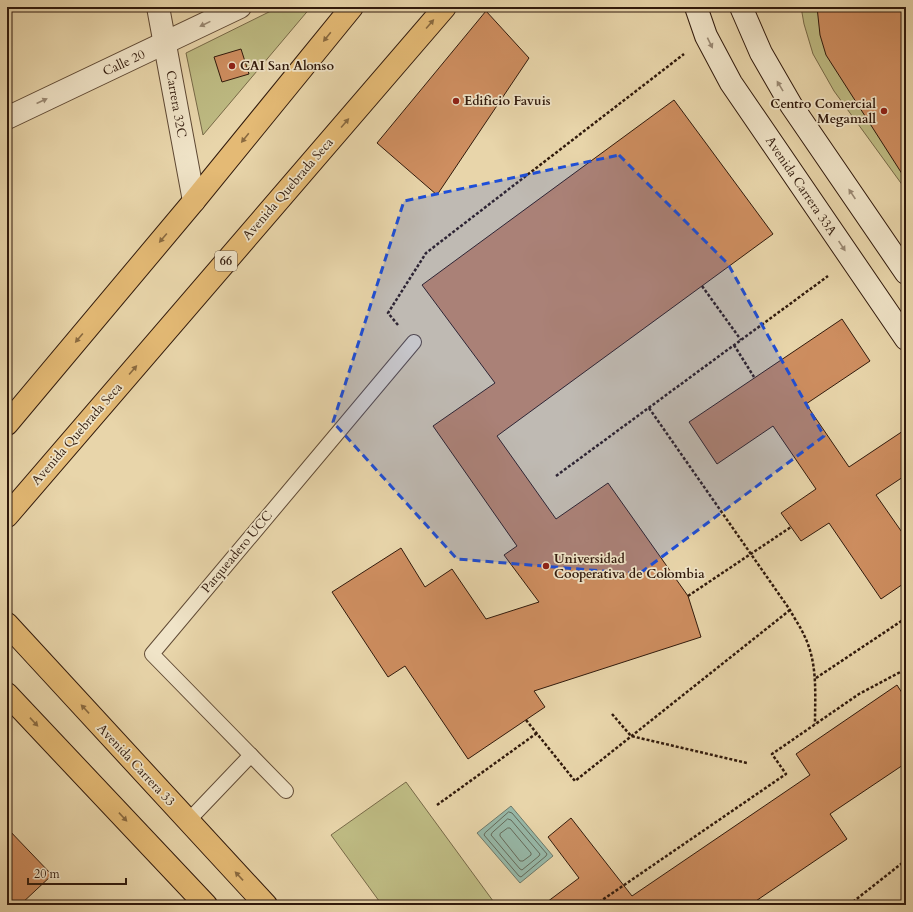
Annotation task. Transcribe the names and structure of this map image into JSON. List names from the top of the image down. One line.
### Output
{"streets":{"main road":["Calle 20","Carrera 32C","Avenida Carrera 33A","Avenida Quebrada Seca","66","Avenida Carrera 33"],"lane":["Parqueadero UCC"]},"crossings":[["Calle 20","Carrera 32C"]],"places":["CAI San Alonso","Edificio Favuis","Centro Comercial Megamall","Universidad Cooperativa de Colombia"],"scale_bar":"20 m"}
